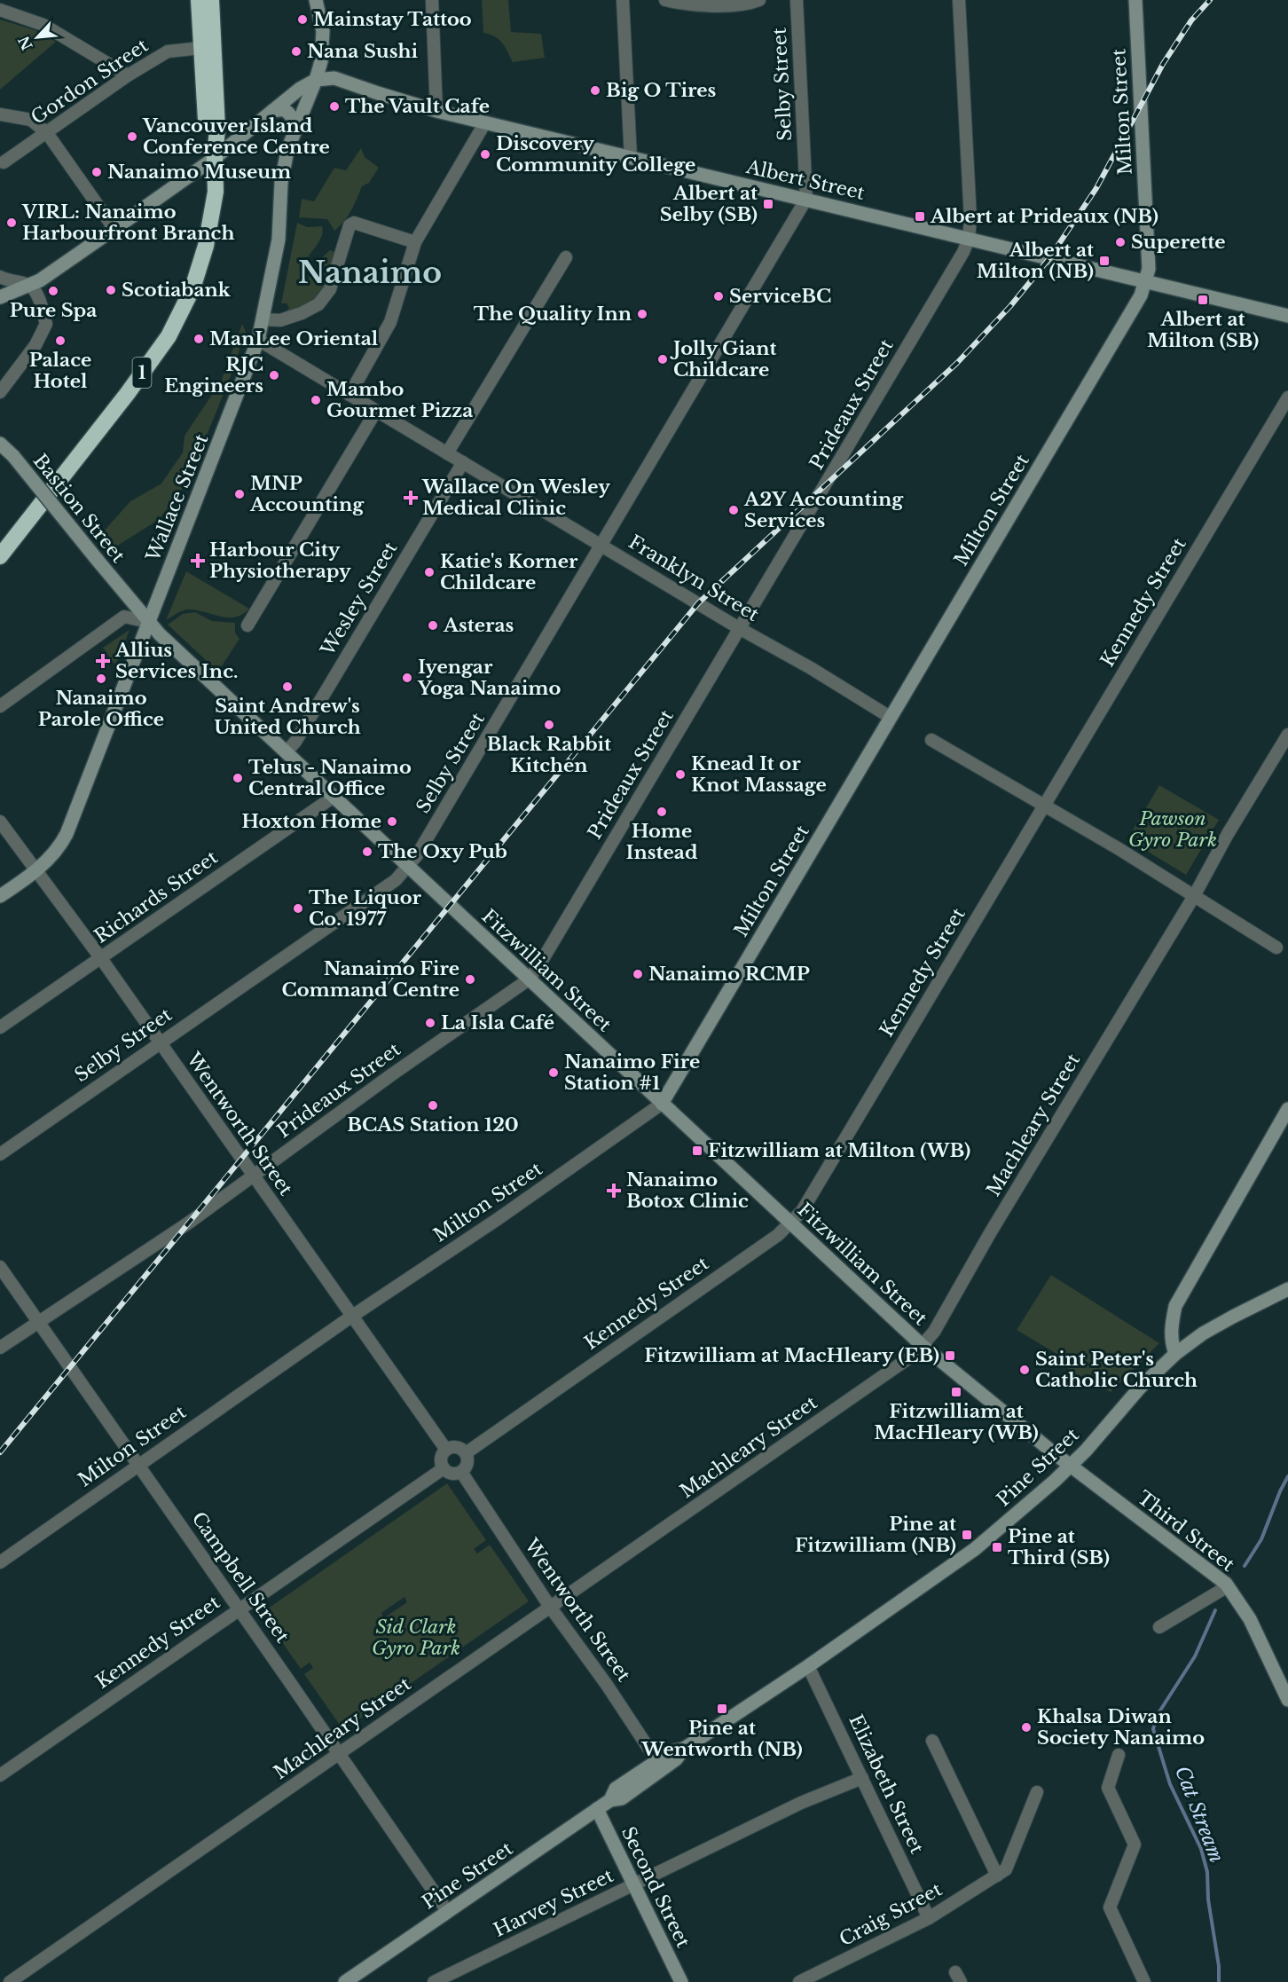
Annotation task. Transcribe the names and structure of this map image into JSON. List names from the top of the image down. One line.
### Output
{"streets":{"highway":["1"],"street":["Gordon Street","Selby Street","Milton Street","Albert Street","Prideaux Street","Wallace Street","Bastion Street","Franklyn Street","Wesley Street","Kennedy Street","Richards Street","Fitzwilliam Street","Wentworth Street","Machleary Street","Pine Street","Third Street","Campbell Street","Elizabeth Street","Second Street","Harvey Street","Craig Street"]},"crossings":[["Gordon Street","1"],["Selby Street","Albert Street"],["Selby Street","Franklyn Street"],["Selby Street","Fitzwilliam Street"],["Selby Street","Wentworth Street"],["Milton Street","Albert Street"],["Milton Street","Franklyn Street"],["Milton Street","Fitzwilliam Street"],["Milton Street","Wentworth Street"],["Milton Street","Campbell Street"],["Albert Street","Prideaux Street"],["Albert Street","Wallace Street"],["Prideaux Street","Franklyn Street"],["Prideaux Street","Fitzwilliam Street"],["Prideaux Street","Wentworth Street"],["Prideaux Street","Campbell Street"],["Wallace Street","Bastion Street"],["Wallace Street","Franklyn Street"],["Wallace Street","Fitzwilliam Street"],["Wallace Street","Wentworth Street"],["Bastion Street","Fitzwilliam Street"],["Franklyn Street","Wesley Street"],["Wesley Street","Fitzwilliam Street"],["Kennedy Street","Fitzwilliam Street"],["Kennedy Street","Wentworth Street"],["Kennedy Street","Campbell Street"],["Richards Street","Fitzwilliam Street"],["Richards Street","Wentworth Street"],["Fitzwilliam Street","Machleary Street"],["Fitzwilliam Street","Pine Street"],["Fitzwilliam Street","Third Street"],["Wentworth Street","Machleary Street"],["Wentworth Street","Pine Street"],["Machleary Street","Campbell Street"],["Pine Street","Third Street"],["Pine Street","Campbell Street"],["Pine Street","Elizabeth Street"],["Pine Street","Second Street"],["Elizabeth Street","Harvey Street"],["Elizabeth Street","Craig Street"],["Second Street","Harvey Street"]],"districts":["Nanaimo"],"water":["Cat Stream"],"parks":["Pawson Gyro Park","Sid Clark Gyro Park"],"places":{"other":["Mainstay Tattoo","Nana Sushi","Big O Tires","The Vault Cafe","Vancouver Island Conference Centre","Discovery Community College","Nanaimo Museum","VIRL: Nanaimo Harbourfront Branch","Superette","Scotiabank","Pure Spa","ServiceBC","The Quality Inn","ManLee Oriental","Palace Hotel","Jolly Giant Childcare","RJC Engineers","Mambo Gourmet Pizza","MNP Accounting","A2Y Accounting Services","Katie's Korner Childcare","Asteras","Iyengar Yoga Nanaimo","Nanaimo Parole Office","Saint Andrew's United Church","Black Rabbit Kitchen","Knead It or Knot Massage","Telus - Nanaimo Central Office","Home Instead","Hoxton Home","The Oxy Pub","The Liquor Co. 1977","Nanaimo RCMP","Nanaimo Fire Command Centre","La Isla Café","Nanaimo Fire Station #1","BCAS Station 120","Saint Peter's Catholic Church","Khalsa Diwan Society Nanaimo"],"transit":["Albert at Selby (SB)","Albert at Prideaux (NB)","Albert at Milton (NB)","Albert at Milton (SB)","Fitzwilliam at Milton (WB)","Fitzwilliam at MacHleary (EB)","Fitzwilliam at MacHleary (WB)","Pine at Fitzwilliam (NB)","Pine at Third (SB)","Pine at Wentworth (NB)"],"health":["Wallace On Wesley Medical Clinic","Harbour City Physiotherapy","Allius Services Inc.","Nanaimo Botox Clinic"]},"north":"bottom left"}
